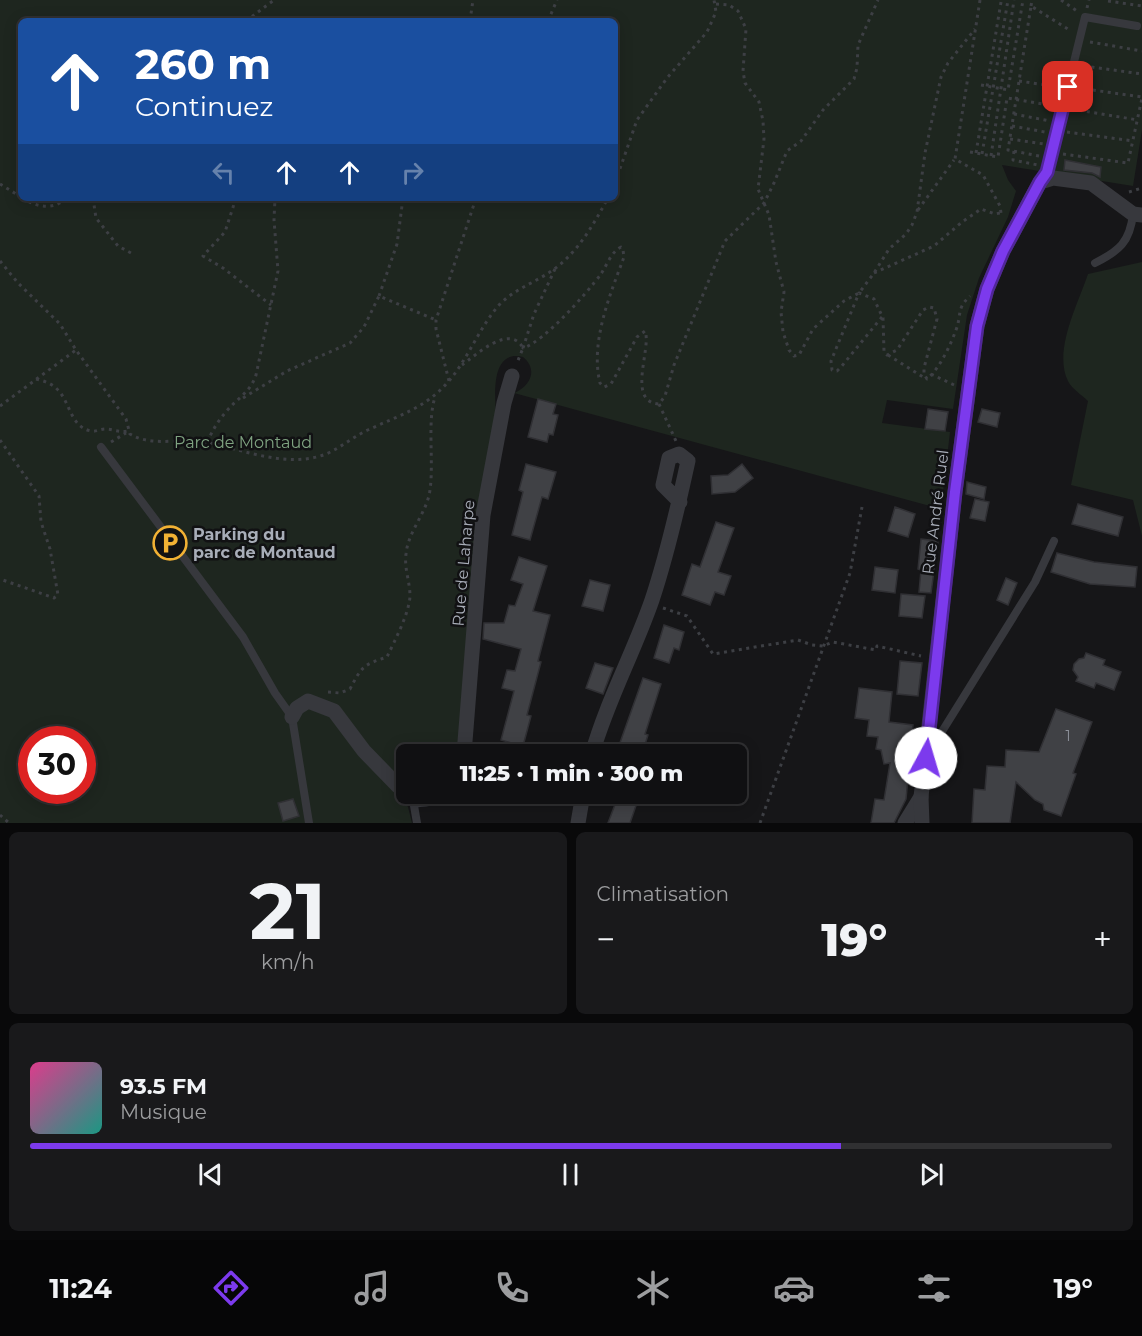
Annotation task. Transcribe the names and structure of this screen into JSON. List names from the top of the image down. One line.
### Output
{"streets":{"street":["Rue André Ruel","Rue de Laharpe"]},"parks":["Parc de Montaud"],"places":{"parking":["Parking du parc de Montaud"]},"house_numbers":["1"],"page":{"turn":["260 m","Continuez"],"limit":"30","trip":"11:25 · 1 min · 300 m","tile":[["21","km/h"],"Climatisation"],"heat":["−","19°","+"],"song":["93.5 FM","Musique"],"tabs":["11:24","19°"]}}
